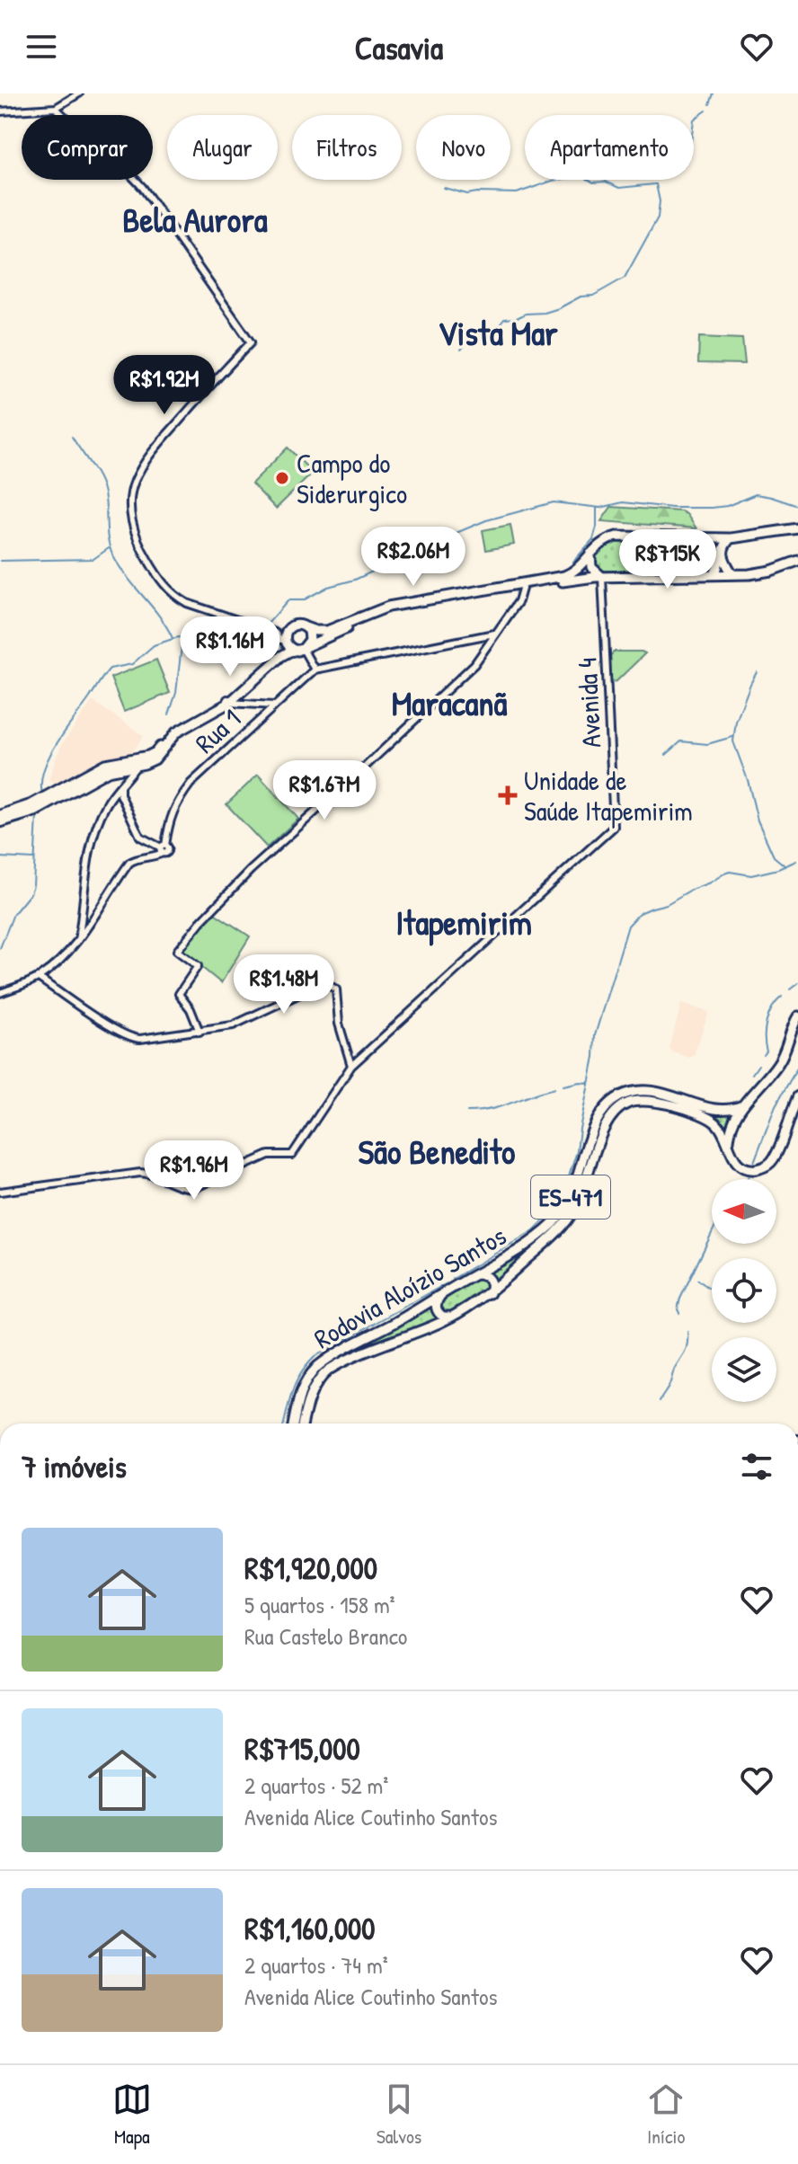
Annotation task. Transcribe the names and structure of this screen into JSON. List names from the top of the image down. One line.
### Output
{"streets":{"main road":["ES-471","Rodovia Aloízio Santos"],"street":["Avenida 4","Rua 1"]},"districts":["Bela Aurora","Vista Mar","Maracanã","Itapemirim","São Benedito"],"places":{"other":["Campo do Siderurgico"],"health":["Unidade de Saúde Itapemirim"]},"north":"left","page":{"header":"Casavia","chip":["Comprar","Alugar","Filtros","Novo","Apartamento"],"price":["R$1.92M","R$2.06M","R$715K","R$1.16M","R$1.67M","R$1.48M","R$1.96M"],"heading":"7 imóveis","list":[{"name":"R$1,920,000","note":"5 quartos · 158 m² · Rua Castelo Branco"},{"name":"R$715,000","note":"2 quartos · 52 m² · Avenida Alice Coutinho Santos"},{"name":"R$1,160,000","note":"2 quartos · 74 m² · Avenida Alice Coutinho Santos"}],"tabs":["Mapa","Salvos","Início"]}}
